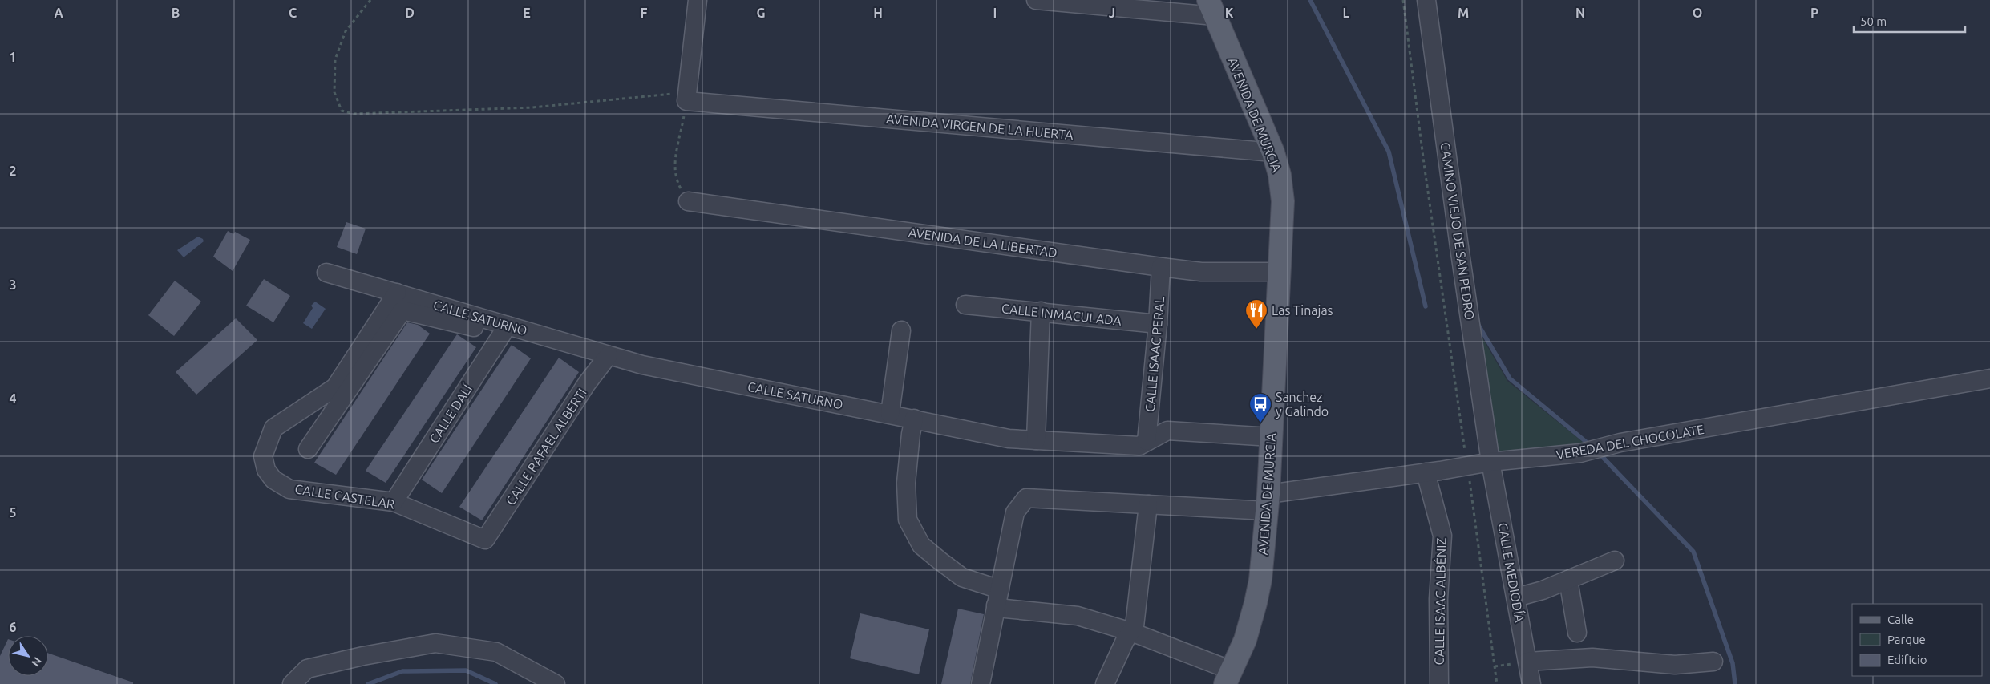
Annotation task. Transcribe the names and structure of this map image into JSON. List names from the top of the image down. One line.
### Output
{"streets":{"main road":["AVENIDA DE MURCIA"],"street":["AVENIDA VIRGEN DE LA HUERTA","CAMINO VIEJO DE SAN PEDRO","AVENIDA DE LA LIBERTAD","CALLE INMACULADA","CALLE SATURNO","CALLE ISAAC PERAL","CALLE DALÍ","VEREDA DEL CHOCOLATE","CALLE RAFAEL ALBERTI","CALLE CASTELAR","CALLE MEDIODÍA","CALLE ISAAC ALBÉNIZ"]},"crossings":[["AVENIDA DE MURCIA","AVENIDA VIRGEN DE LA HUERTA"],["AVENIDA DE MURCIA","AVENIDA DE LA LIBERTAD"],["AVENIDA DE MURCIA","CALLE SATURNO"],["AVENIDA DE MURCIA","VEREDA DEL CHOCOLATE"],["CAMINO VIEJO DE SAN PEDRO","VEREDA DEL CHOCOLATE"],["CAMINO VIEJO DE SAN PEDRO","CALLE MEDIODÍA"],["AVENIDA DE LA LIBERTAD","CALLE ISAAC PERAL"],["CALLE INMACULADA","CALLE ISAAC PERAL"],["CALLE SATURNO","CALLE ISAAC PERAL"],["CALLE SATURNO","CALLE DALÍ"],["CALLE SATURNO","CALLE RAFAEL ALBERTI"],["CALLE SATURNO","CALLE CASTELAR"],["CALLE DALÍ","CALLE CASTELAR"],["VEREDA DEL CHOCOLATE","CALLE MEDIODÍA"],["VEREDA DEL CHOCOLATE","CALLE ISAAC ALBÉNIZ"],["CALLE RAFAEL ALBERTI","CALLE CASTELAR"]],"places":{"restaurant":["Las Tinajas"],"bus stop":["Sanchez y Galindo"]},"legend":["Calle","Parque","Edificio"],"scale_bar":"50 m","north":"bottom right","grid":{"columns":["A","B","C","D","E","F","G","H","I","J","K","L","M","N","O","P"],"rows":["1","2","3","4","5","6"]}}
